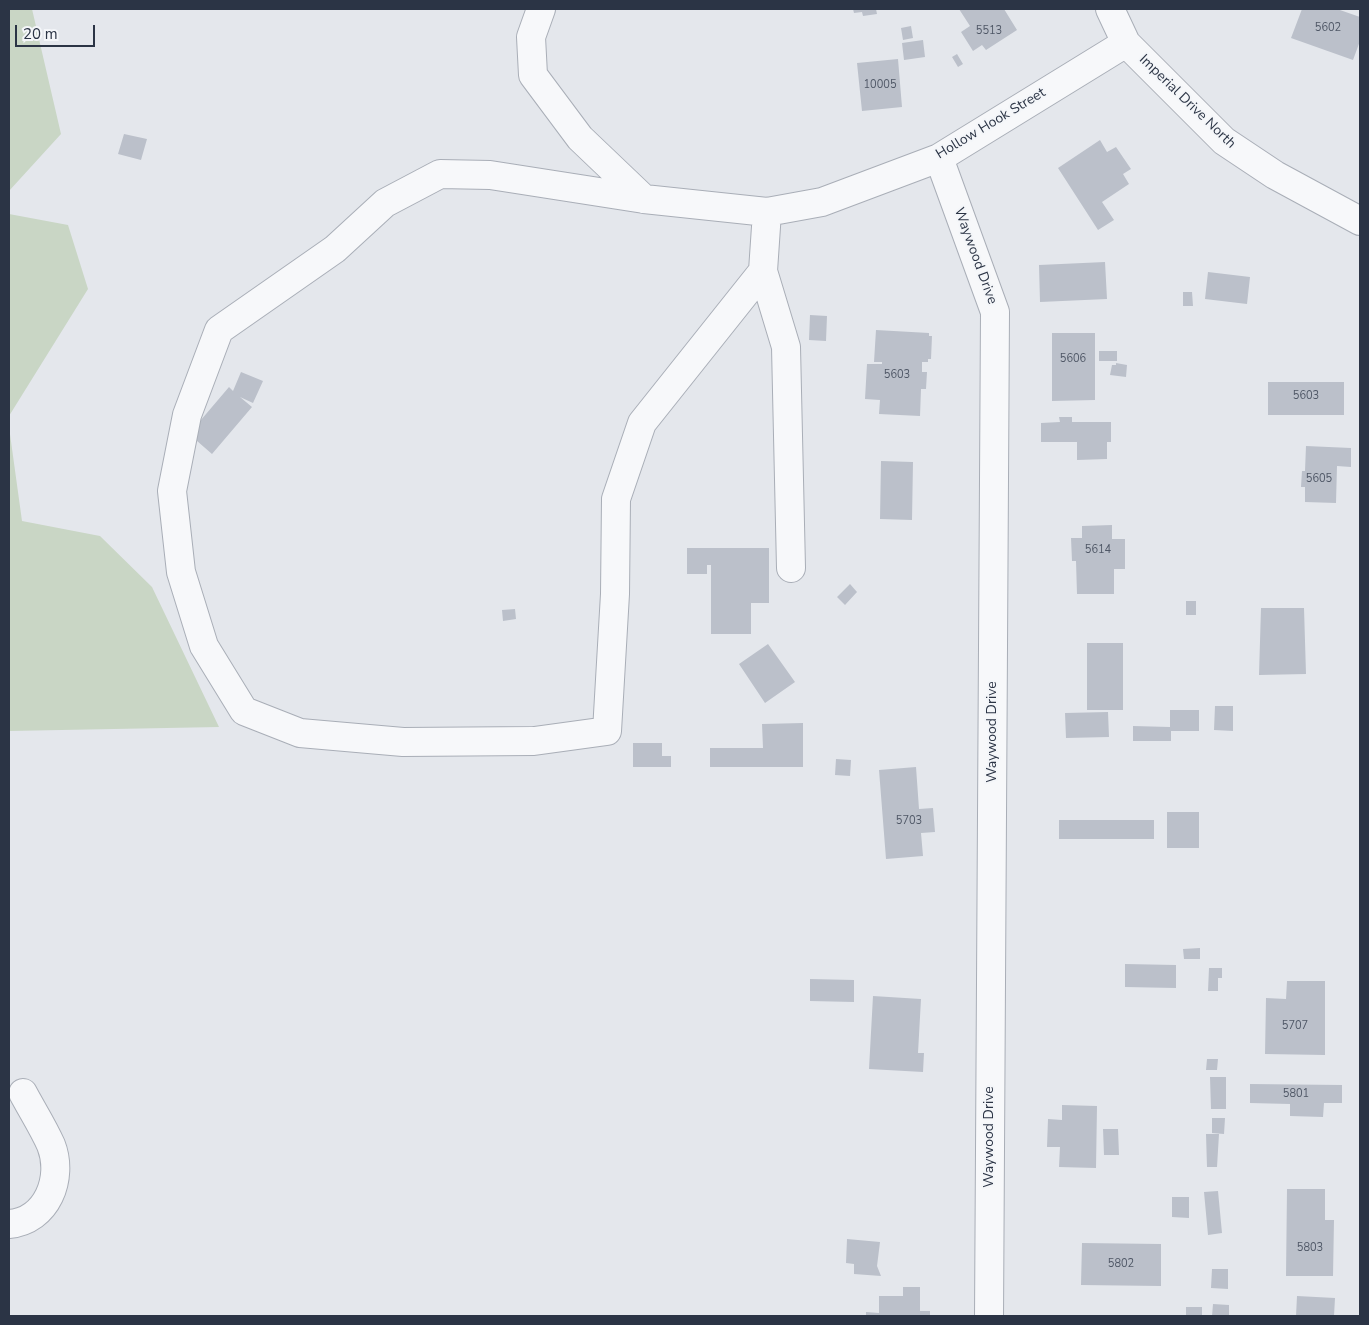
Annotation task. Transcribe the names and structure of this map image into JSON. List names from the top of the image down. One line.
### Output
{"streets":{"street":["Imperial Drive North","Hollow Hook Street","Waywood Drive"]},"crossings":[["Imperial Drive North","Hollow Hook Street"],["Hollow Hook Street","Waywood Drive"]],"house_numbers":["5602","5513","10005","5606","5603","5603","5605","5614","5703","5707","5801","5803","5802"],"scale_bar":"20 m"}
